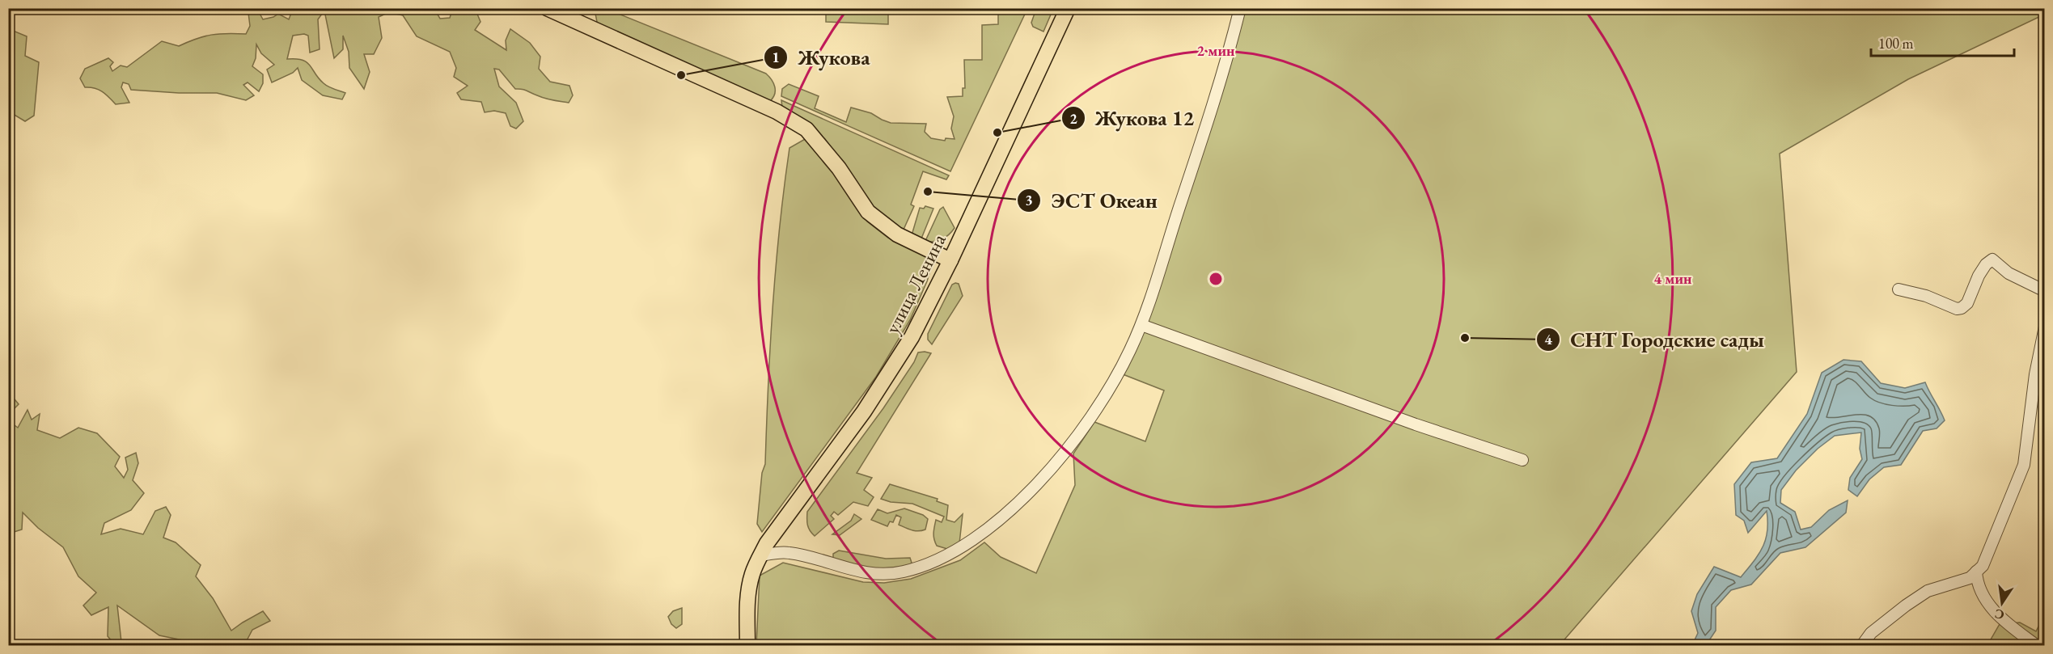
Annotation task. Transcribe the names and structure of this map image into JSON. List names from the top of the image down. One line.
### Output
{"streets":{"main road":["улица Ленина"]},"places":["Жукова","Жукова 12","ЭСТ Океан","СНТ Городские сады"],"scale_bar":"100 m","north":"bottom","rings":["2 мин","4 мин"]}
